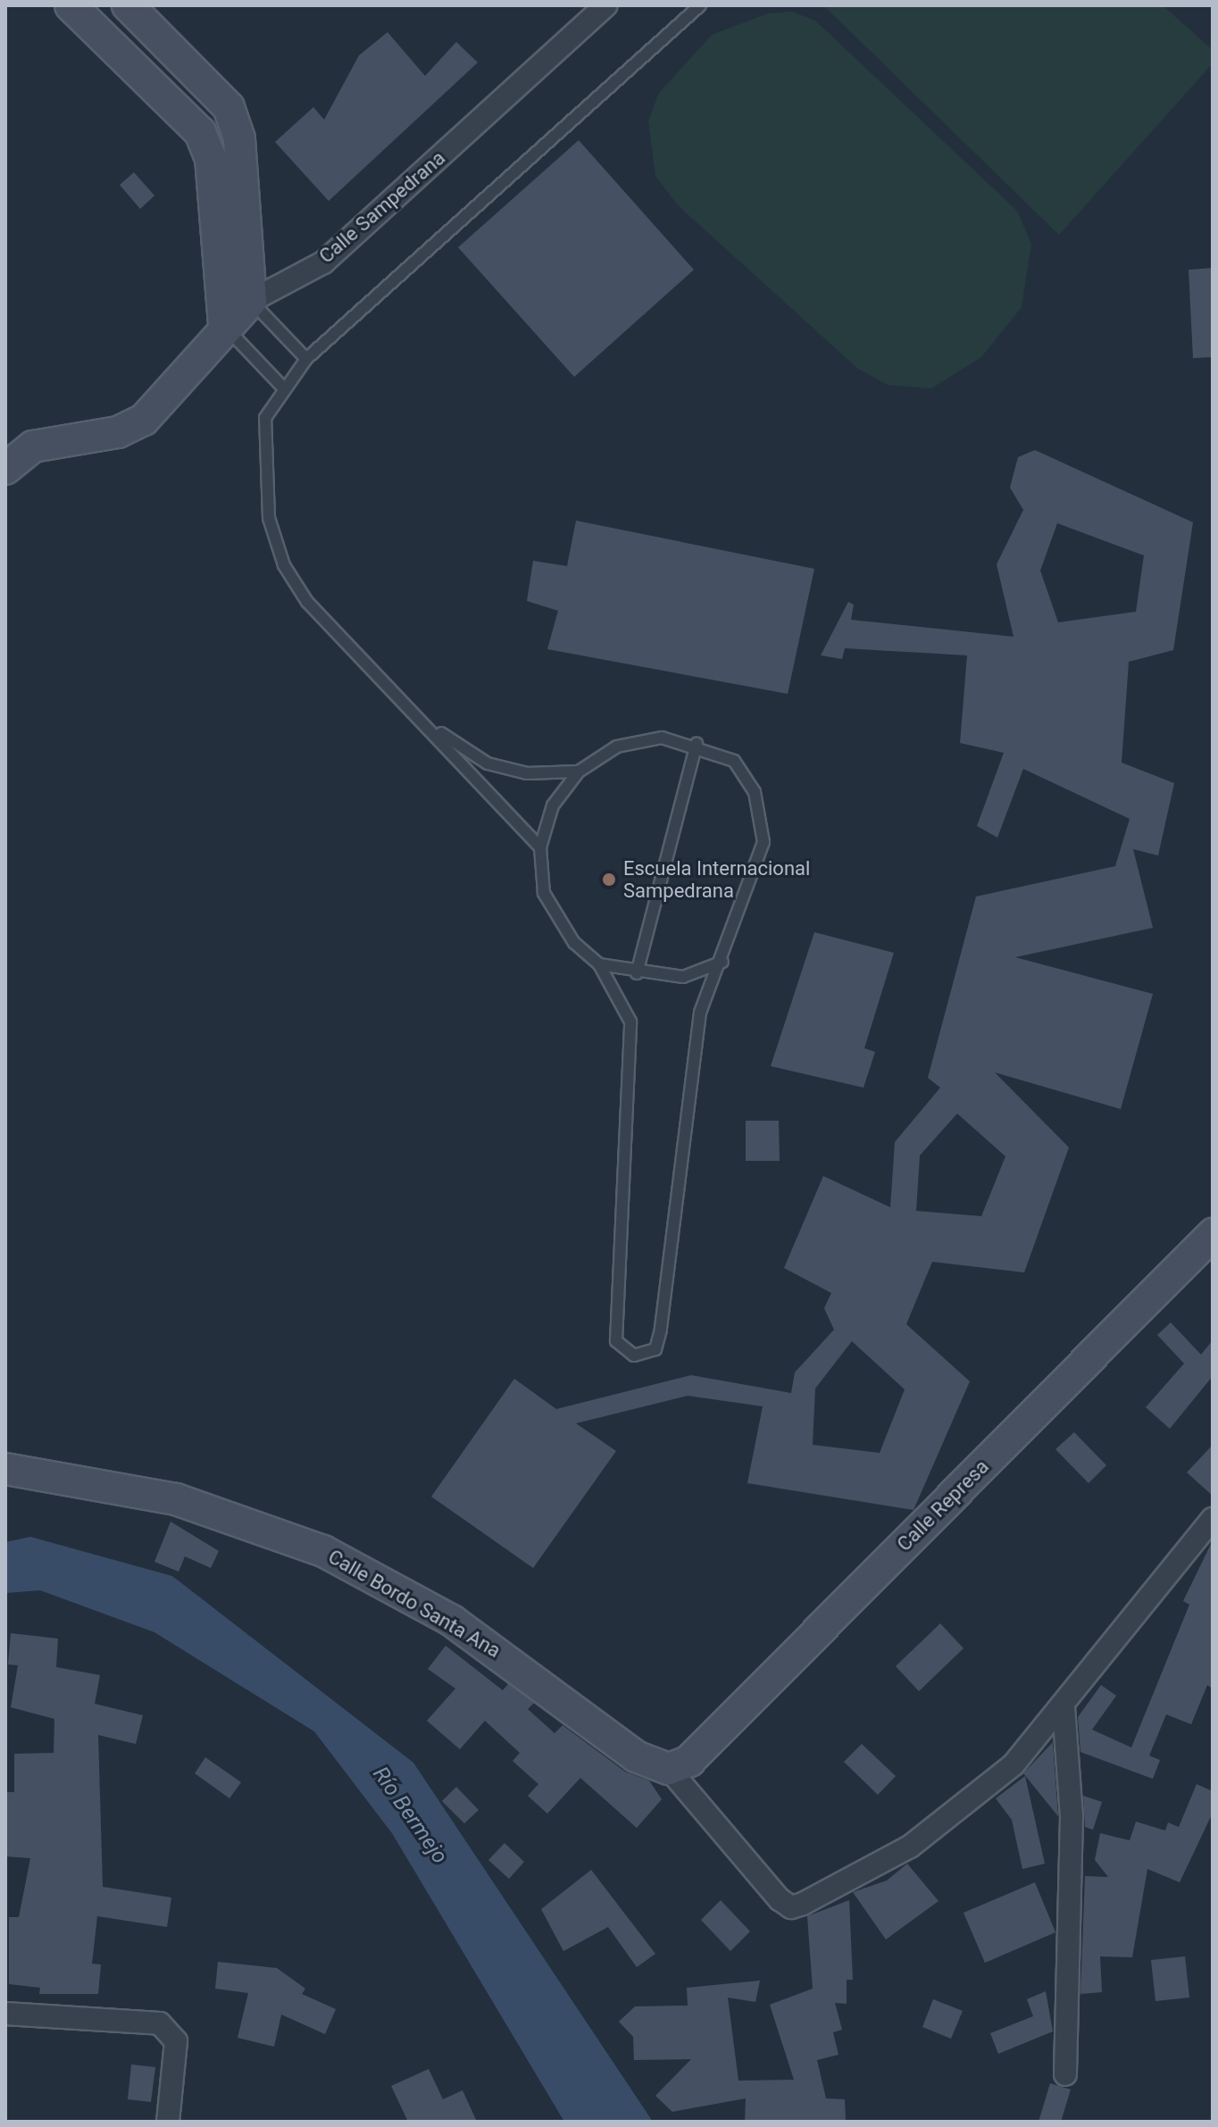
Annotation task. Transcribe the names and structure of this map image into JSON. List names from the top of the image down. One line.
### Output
{"streets":{"street":["Calle Sampedrana","Calle Represa","Calle Bordo Santa Ana"]},"crossings":[["Calle Represa","Calle Bordo Santa Ana"]],"water":["Río Bermejo"],"places":["Escuela Internacional Sampedrana"]}
